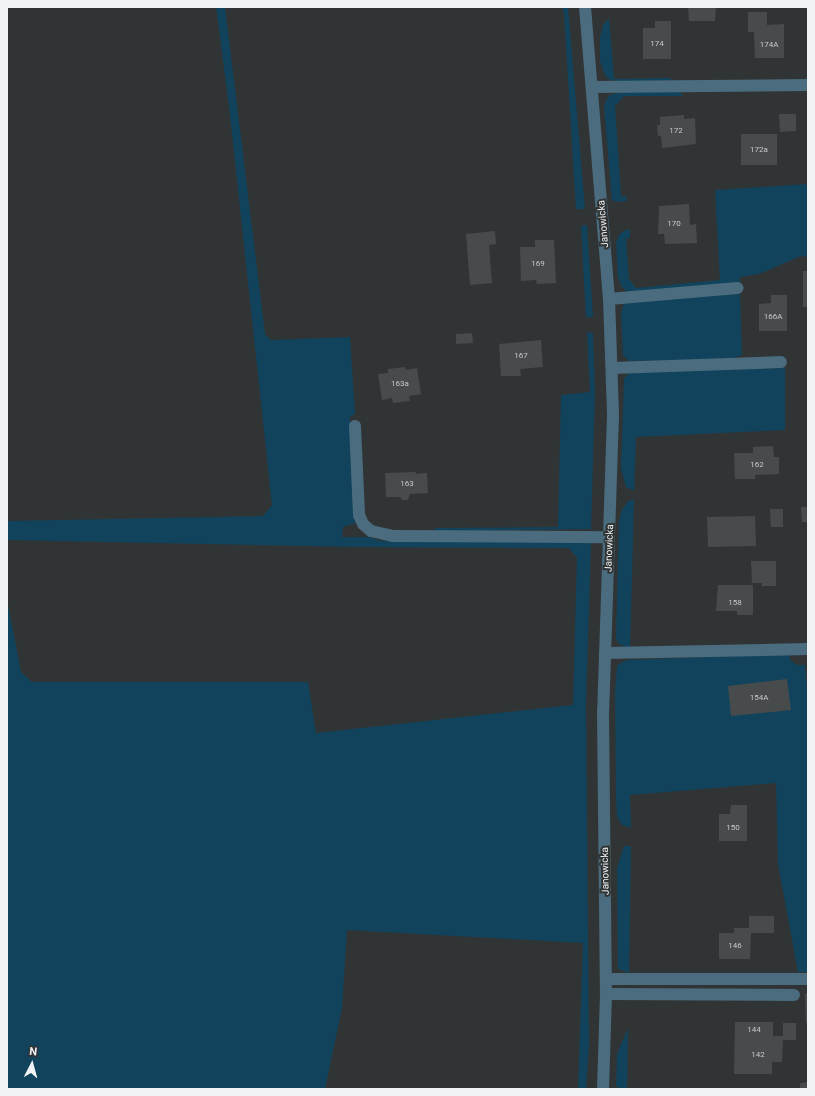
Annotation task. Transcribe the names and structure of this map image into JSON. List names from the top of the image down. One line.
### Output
{"streets":{"street":["Janowicka"]},"house_numbers":["174","174A","172","172a","170","169","166A","167","163a","162","163","158","154A","150","146","144","142"],"north":"top"}
